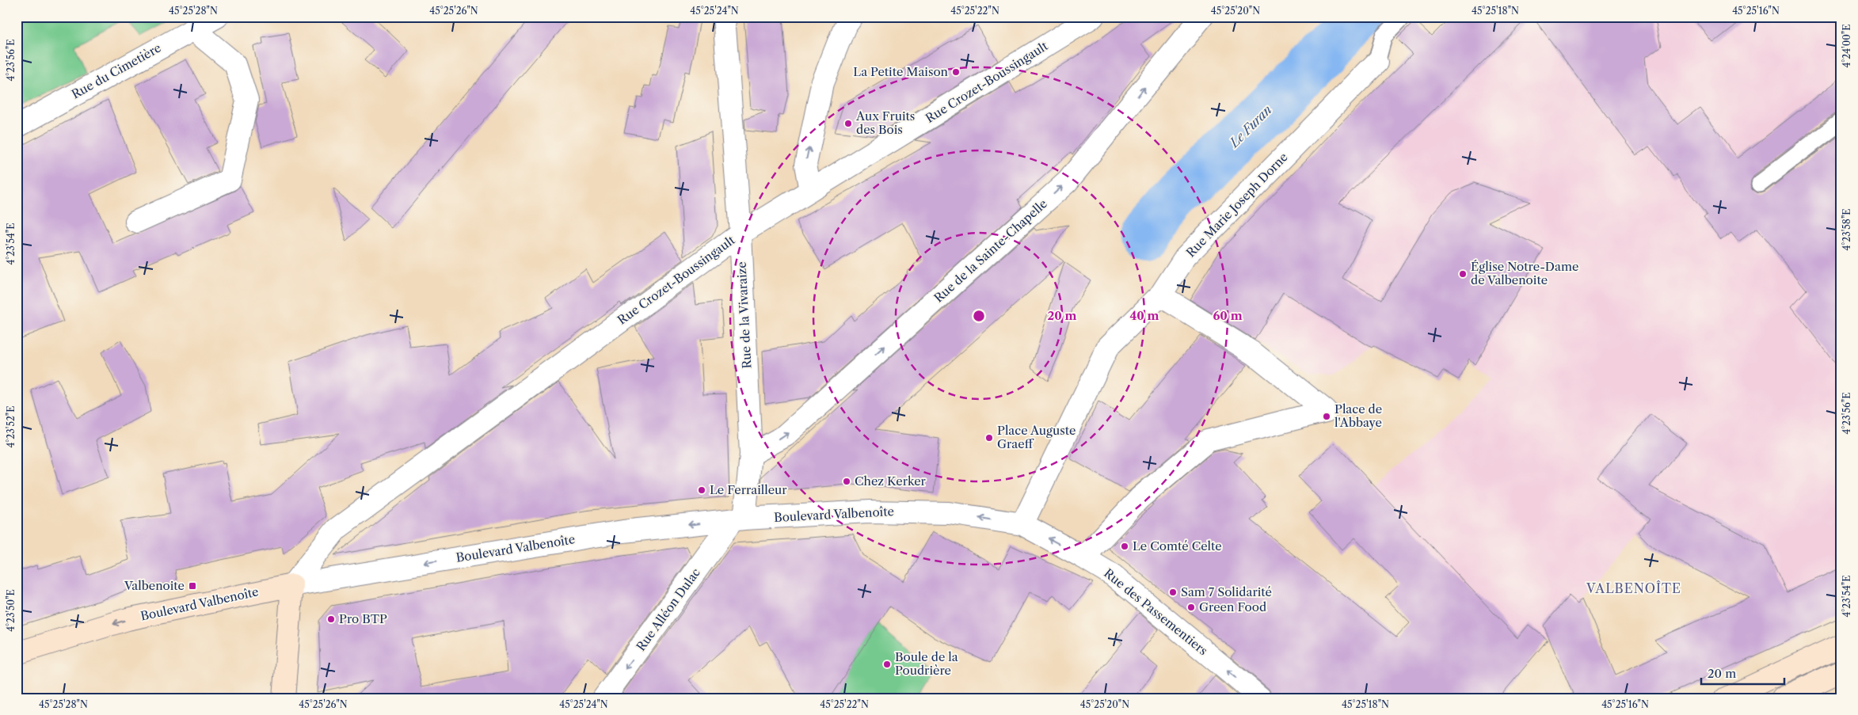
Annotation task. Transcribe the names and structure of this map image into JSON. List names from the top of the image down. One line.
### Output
{"streets":{"main road":["Boulevard Valbenoîte"],"street":["Rue du Cimetière","Rue Crozet-Boussingault","Rue Marie Joseph Dorne","Rue de la Sainte-Chapelle","Rue de la Vivaraize","Rue Alléon Dulac","Rue des Passementiers"]},"crossings":[["Rue Crozet-Boussingault","Rue de la Vivaraize"],["Rue Crozet-Boussingault","Boulevard Valbenoîte"],["Rue Marie Joseph Dorne","Boulevard Valbenoîte"],["Rue Marie Joseph Dorne","Rue des Passementiers"],["Rue de la Sainte-Chapelle","Rue de la Vivaraize"],["Rue de la Vivaraize","Boulevard Valbenoîte"],["Rue de la Vivaraize","Rue Alléon Dulac"],["Boulevard Valbenoîte","Rue Alléon Dulac"],["Boulevard Valbenoîte","Rue des Passementiers"]],"one_way":["Rue de la Sainte-Chapelle","Boulevard Valbenoîte","Rue Alléon Dulac","Rue des Passementiers"],"districts":["VALBENOÎTE"],"water":["Le Furan"],"places":{"other":["La Petite Maison","Aux Fruits des Bois","Église Notre-Dame de Valbenoite","Place de l'Abbaye","Place Auguste Graeff","Chez Kerker","Le Ferrailleur","Le Comté Celte","Sam 7 Solidarité","Green Food","Pro BTP","Boule de la Poudrière"],"transit":["Valbenoite"]},"scale_bar":"20 m","coordinates":["45°25'28\"N","45°25'26\"N","45°25'24\"N","45°25'22\"N","45°25'20\"N","45°25'18\"N","45°25'16\"N","4°24'00\"E","4°23'56\"E","4°23'58\"E","4°23'54\"E","4°23'52\"E","4°23'50\"E"],"rings":["20 m","40 m","60 m"]}
